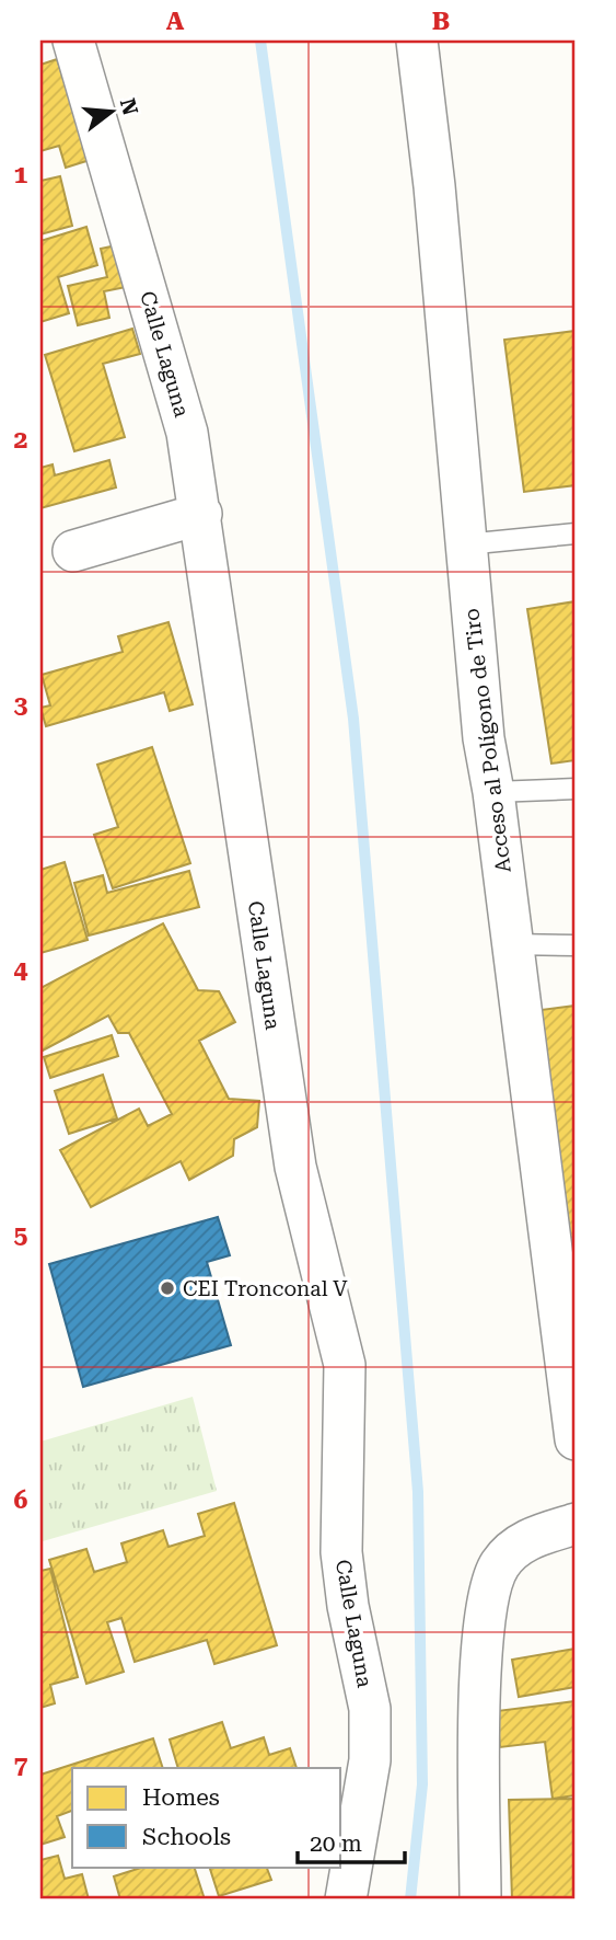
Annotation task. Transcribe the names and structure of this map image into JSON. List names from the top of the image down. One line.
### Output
{"streets":{"street":["Calle Laguna","Acceso al Polígono de Tiro"]},"places":["CEI Tronconal V"],"legend":["Homes","Schools"],"scale_bar":"20 m","north":"right","grid":{"columns":["A","B"],"rows":["1","2","3","4","5","6","7"]}}
